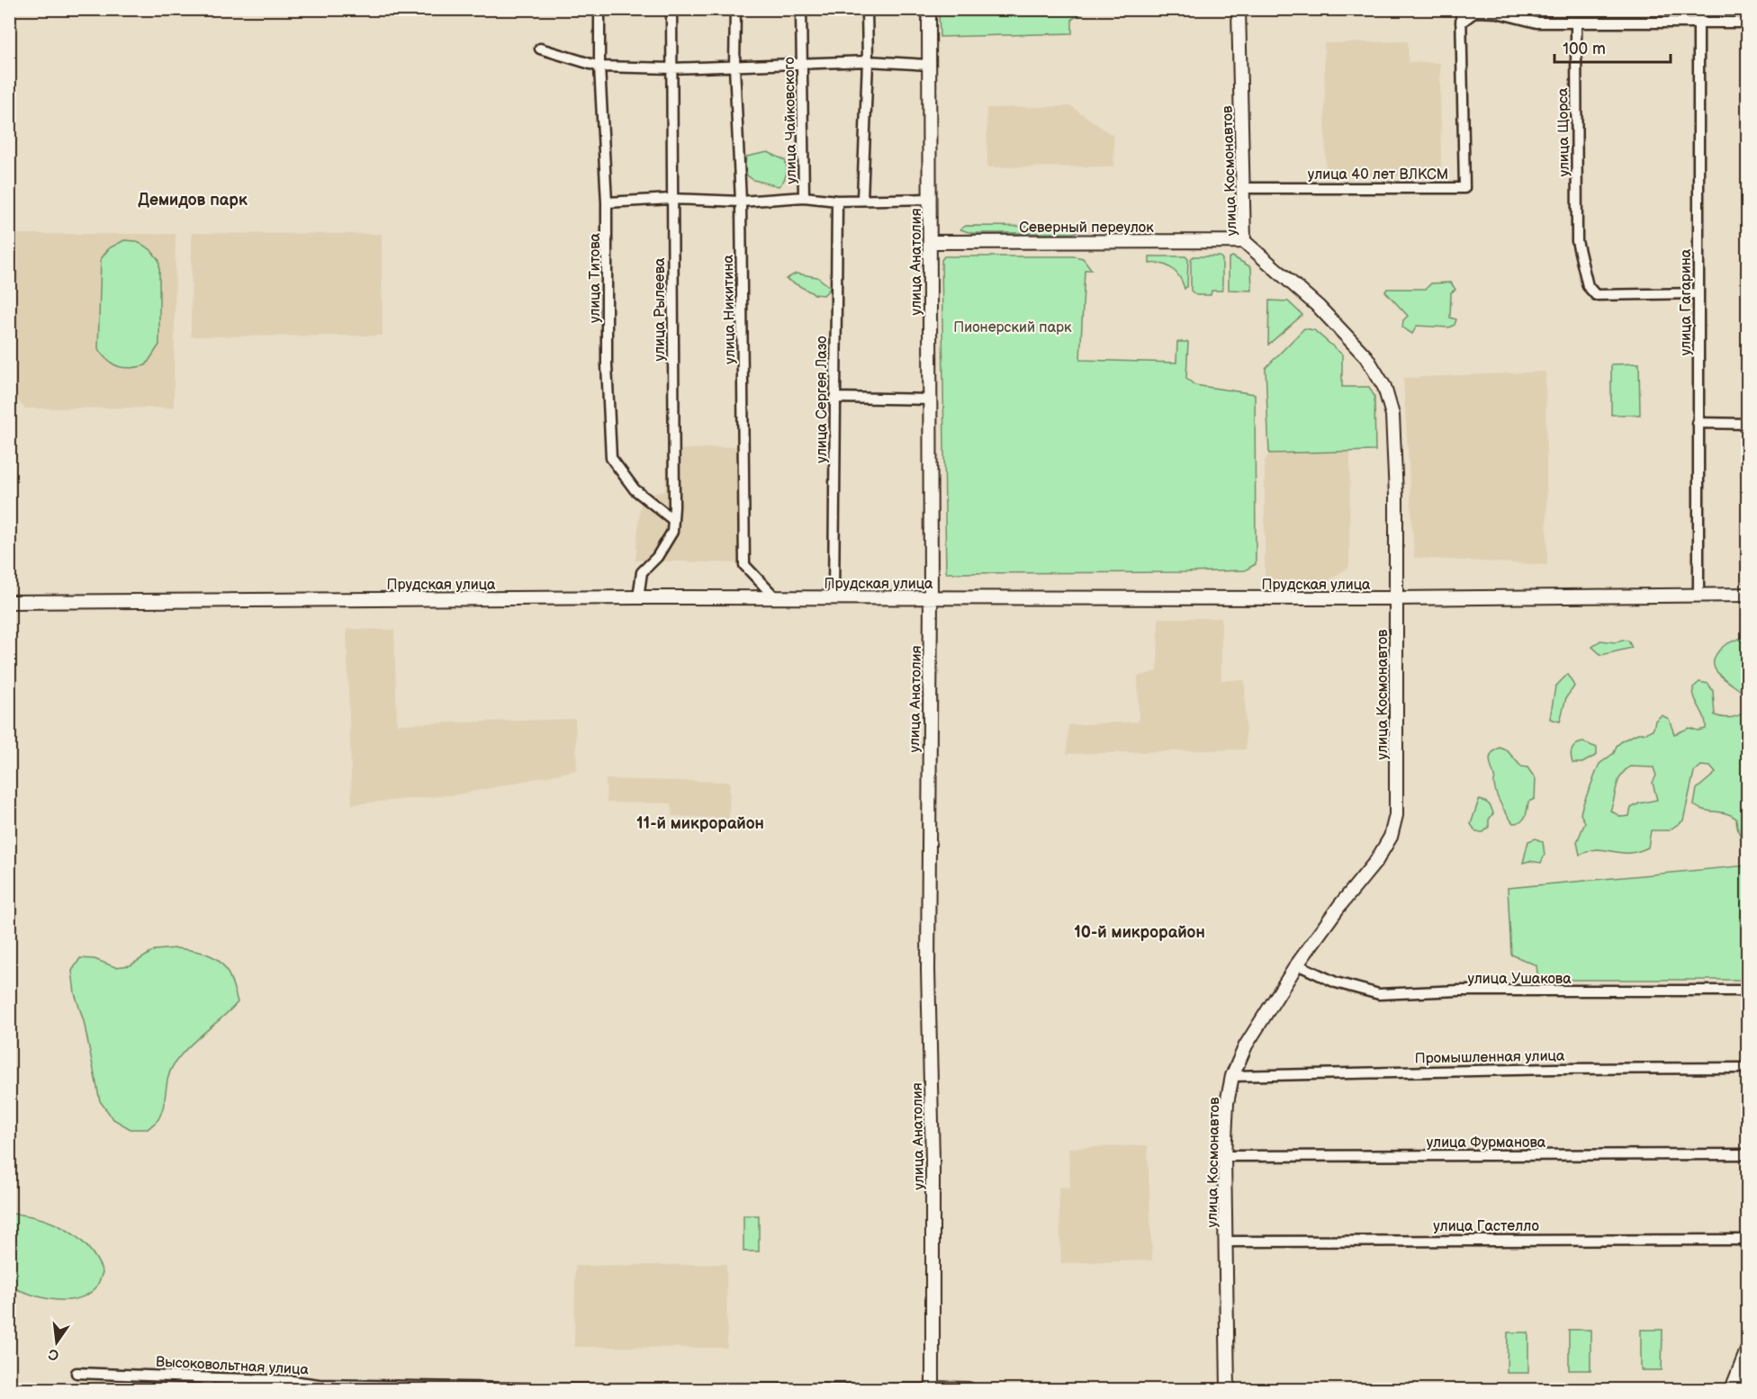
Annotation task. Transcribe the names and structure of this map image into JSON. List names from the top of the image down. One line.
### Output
{"streets":{"street":["улица Чайковского","улица Щорса","улица Космонавтов","улица 40 лет ВЛКСМ","Северный переулок","улица Анатолия","улица Титова","улица Гагарина","улица Рылеева","улица Никитина","улица Сергея Лазо","Прудская улица","улица Ушакова","Промышленная улица","улица Фурманова","улица Гастелло","Высоковольтная улица"]},"crossings":[["улица Чайковского","улица Анатолия"],["улица Чайковского","улица Сергея Лазо"],["улица Щорса","улица Гагарина"],["улица Космонавтов","улица 40 лет ВЛКСМ"],["улица Космонавтов","Северный переулок"],["улица Космонавтов","Прудская улица"],["улица Космонавтов","улица Ушакова"],["улица Космонавтов","Промышленная улица"],["улица Космонавтов","улица Фурманова"],["улица Космонавтов","улица Гастелло"],["Северный переулок","улица Анатолия"],["улица Анатолия","Прудская улица"],["улица Анатолия","Высоковольтная улица"],["улица Титова","улица Рылеева"],["улица Гагарина","Прудская улица"],["улица Рылеева","Прудская улица"],["улица Никитина","Прудская улица"],["улица Сергея Лазо","Прудская улица"]],"districts":["Демидов парк","11-й микрорайон","10-й микрорайон"],"parks":["Пионерский парк"],"scale_bar":"100 m","north":"bottom"}
